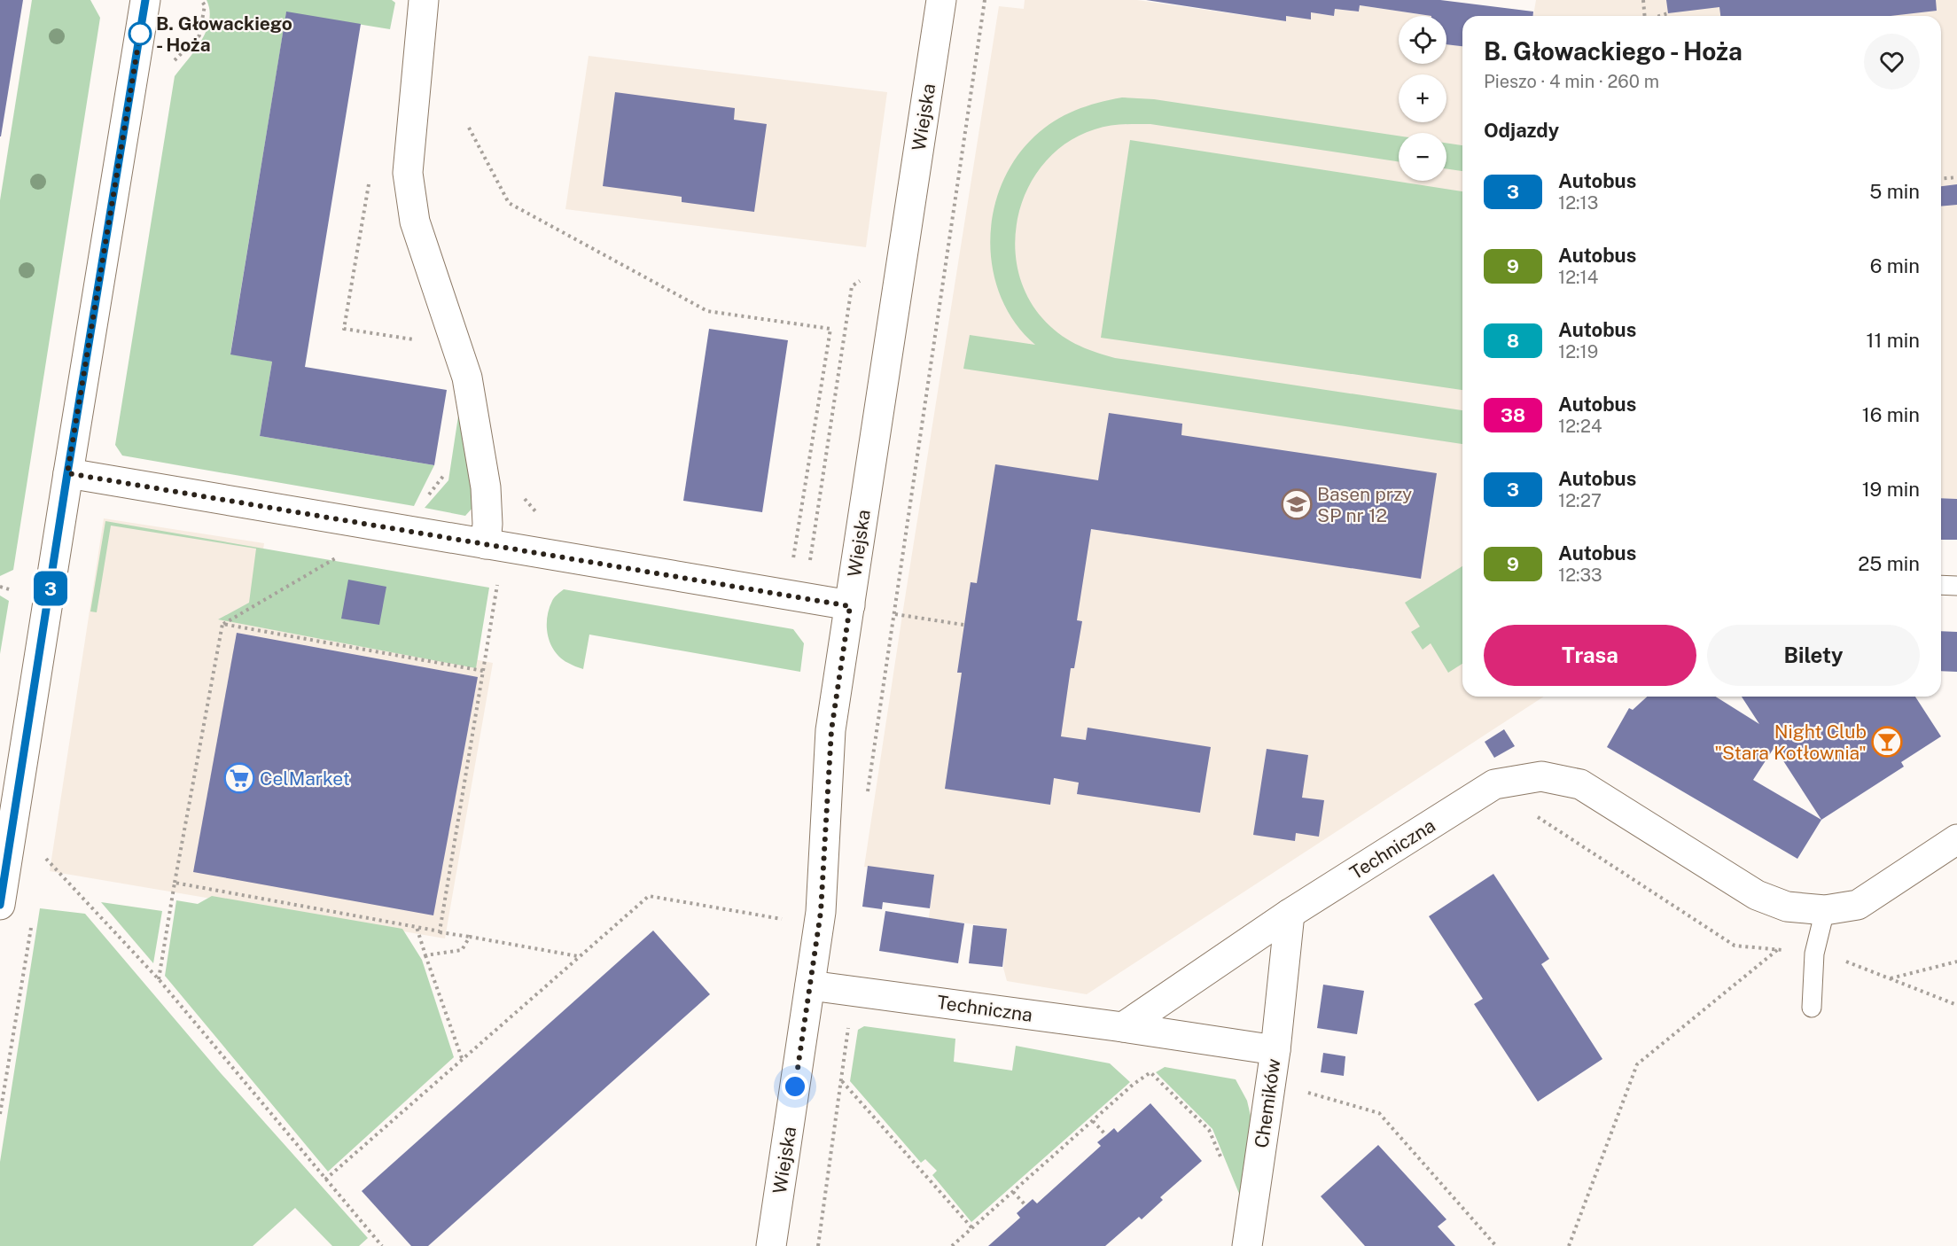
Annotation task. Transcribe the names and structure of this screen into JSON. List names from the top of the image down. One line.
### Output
{"streets":{"street":["Wiejska","Techniczna","Chemików"]},"crossings":[["Wiejska","Techniczna"],["Techniczna","Chemików"]],"places":{"other":["B. Głowackiego - Hoża"],"school or university":["Basen przy SP nr 12"],"bar":["Night Club \"Stara Kotłownia\""],"supermarket":["CelMarket"]},"lines":["bus line 3"],"page":{"on_map":"3","map_buttons":["+","−"],"heading":[["B. Głowackiego - Hoża","Pieszo · 4 min · 260 m"],"Odjazdy"],"list":[{"mark":"3","name":"Autobus","note":"12:13","value":"5 min"},{"mark":"9","name":"Autobus","note":"12:14","value":"6 min"},{"mark":"8","name":"Autobus","note":"12:19","value":"11 min"},{"mark":"38","name":"Autobus","note":"12:24","value":"16 min"},{"mark":"3","name":"Autobus","note":"12:27","value":"19 min"},{"mark":"9","name":"Autobus","note":"12:33","value":"25 min"}],"buttons":["Trasa","Bilety"]}}
